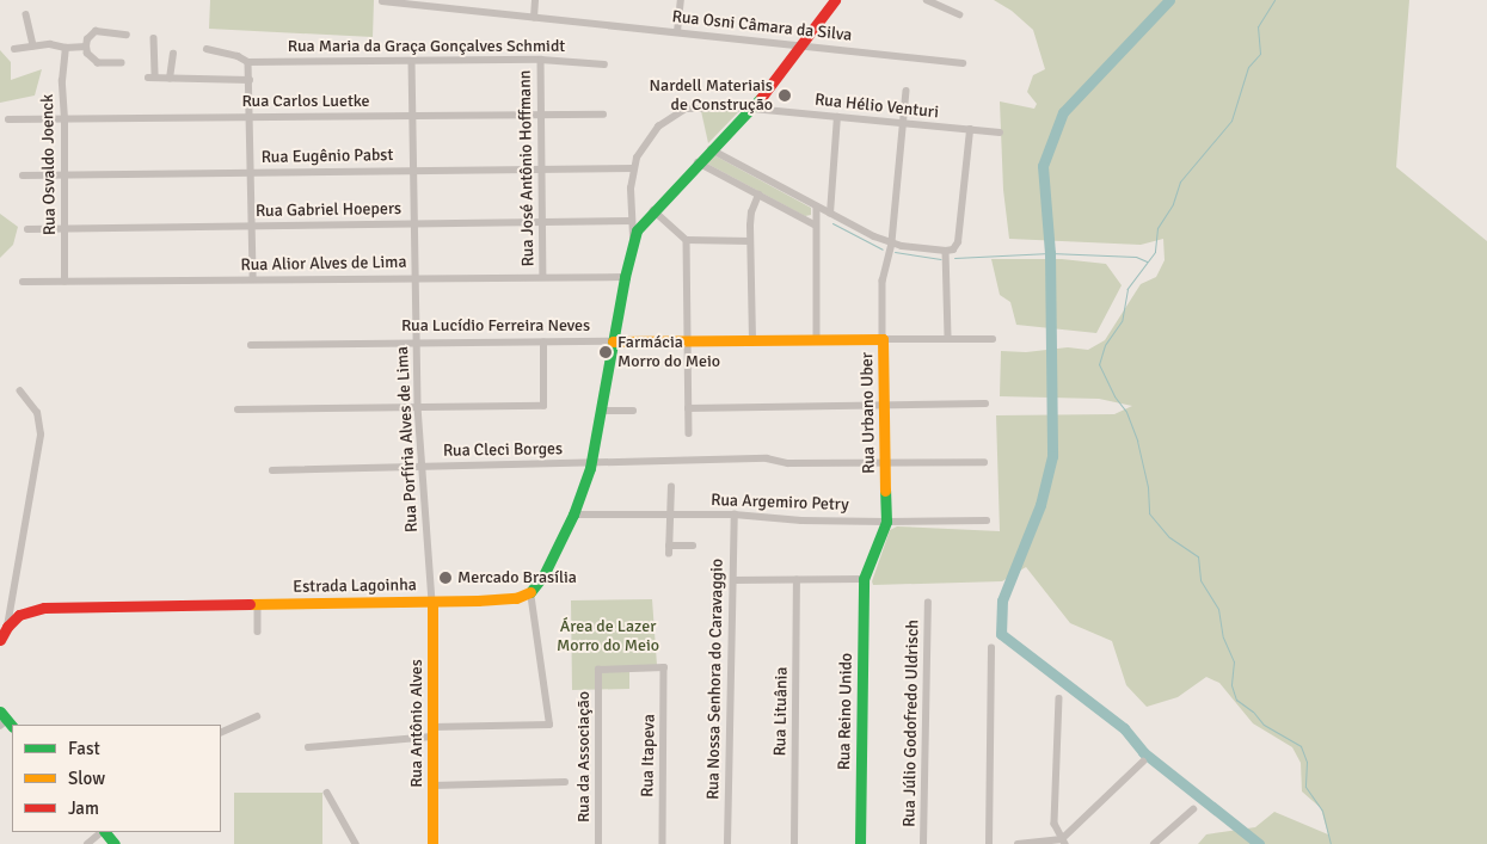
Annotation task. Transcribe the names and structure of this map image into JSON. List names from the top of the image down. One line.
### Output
{"streets":{"main road":["Rua Lucídio Ferreira Neves","Rua Urbano Uber","Estrada Lagoinha","Rua Reino Unido","Rua Antônio Alves"],"street":["Rua Osni Câmara da Silva","Rua Maria da Graça Gonçalves Schmidt","Rua Carlos Luetke","Rua Hélio Venturi","Rua Eugênio Pabst","Rua Osvaldo Joenck","Rua José Antônio Hoffmann","Rua Gabriel Hoepers","Rua Alior Alves de Lima","Rua Porfíria Alves de Lima","Rua Cleci Borges","Rua Argemiro Petry","Rua Nossa Senhora do Caravaggio","Rua Lituânia","Rua Júlio Godofredo Uldrisch","Rua Itapeva","Rua da Associação"]},"crossings":[["Rua Maria da Graça Gonçalves Schmidt","Rua José Antônio Hoffmann"],["Rua Maria da Graça Gonçalves Schmidt","Rua Porfíria Alves de Lima"],["Rua Carlos Luetke","Rua Osvaldo Joenck"],["Rua Carlos Luetke","Rua José Antônio Hoffmann"],["Rua Carlos Luetke","Rua Porfíria Alves de Lima"],["Rua Hélio Venturi","Rua Urbano Uber"],["Rua Eugênio Pabst","Rua Osvaldo Joenck"],["Rua Eugênio Pabst","Rua José Antônio Hoffmann"],["Rua Eugênio Pabst","Rua Porfíria Alves de Lima"],["Rua Osvaldo Joenck","Rua Gabriel Hoepers"],["Rua Osvaldo Joenck","Rua Alior Alves de Lima"],["Rua José Antônio Hoffmann","Rua Gabriel Hoepers"],["Rua José Antônio Hoffmann","Rua Alior Alves de Lima"],["Rua Gabriel Hoepers","Rua Porfíria Alves de Lima"],["Rua Alior Alves de Lima","Rua Porfíria Alves de Lima"],["Rua Lucídio Ferreira Neves","Rua Urbano Uber"],["Rua Lucídio Ferreira Neves","Rua Porfíria Alves de Lima"],["Rua Urbano Uber","Rua Cleci Borges"],["Rua Urbano Uber","Rua Argemiro Petry"],["Rua Urbano Uber","Rua Reino Unido"],["Rua Porfíria Alves de Lima","Rua Cleci Borges"],["Rua Porfíria Alves de Lima","Estrada Lagoinha"],["Rua Porfíria Alves de Lima","Rua Antônio Alves"],["Rua Argemiro Petry","Rua Nossa Senhora do Caravaggio"],["Estrada Lagoinha","Rua Antônio Alves"],["Rua Itapeva","Rua da Associação"]],"parks":["Área de Lazer Morro do Meio"],"places":["Nardell Materiais de Construção","Farmácia Morro do Meio","Mercado Brasília"],"legend":["Fast","Slow","Jam"]}
